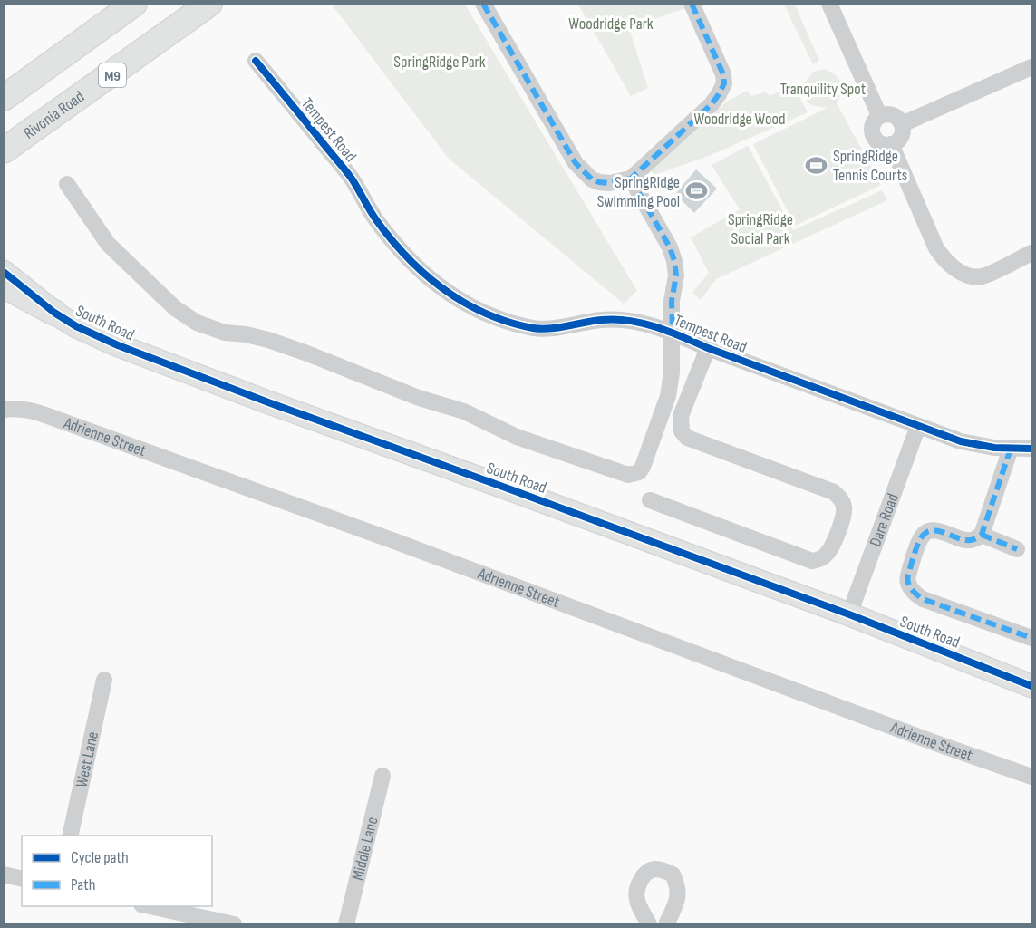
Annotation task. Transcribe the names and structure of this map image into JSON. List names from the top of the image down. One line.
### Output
{"streets":{"main road":["M9","Rivonia Road"],"street":["Tempest Road","South Road","Adrienne Street","Dare Road","West Lane","Middle Lane"]},"crossings":[["Tempest Road","Dare Road"],["South Road","Dare Road"]],"parks":["Woodridge Park","SpringRidge Park","Tranquility Spot","Woodridge Wood","SpringRidge Social Park"],"places":{"sports":["SpringRidge Tennis Courts","SpringRidge Swimming Pool"]},"legend":["Cycle path","Path"]}
